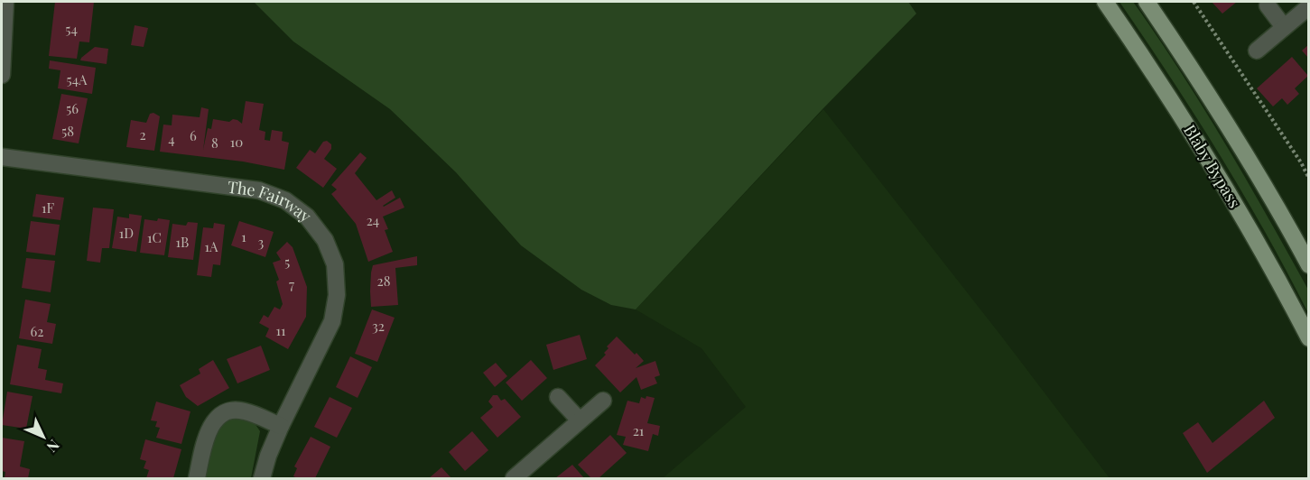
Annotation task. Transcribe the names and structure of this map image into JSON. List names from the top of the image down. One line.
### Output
{"streets":{"main road":["Blaby Bypass"],"street":["The Fairway"]},"house_numbers":["54","54A","56","58","2","6","4","10","8","1F","24","1D","1","1C","1B","3","1A","5","28","7","32","11","62","21"],"north":"bottom right"}
